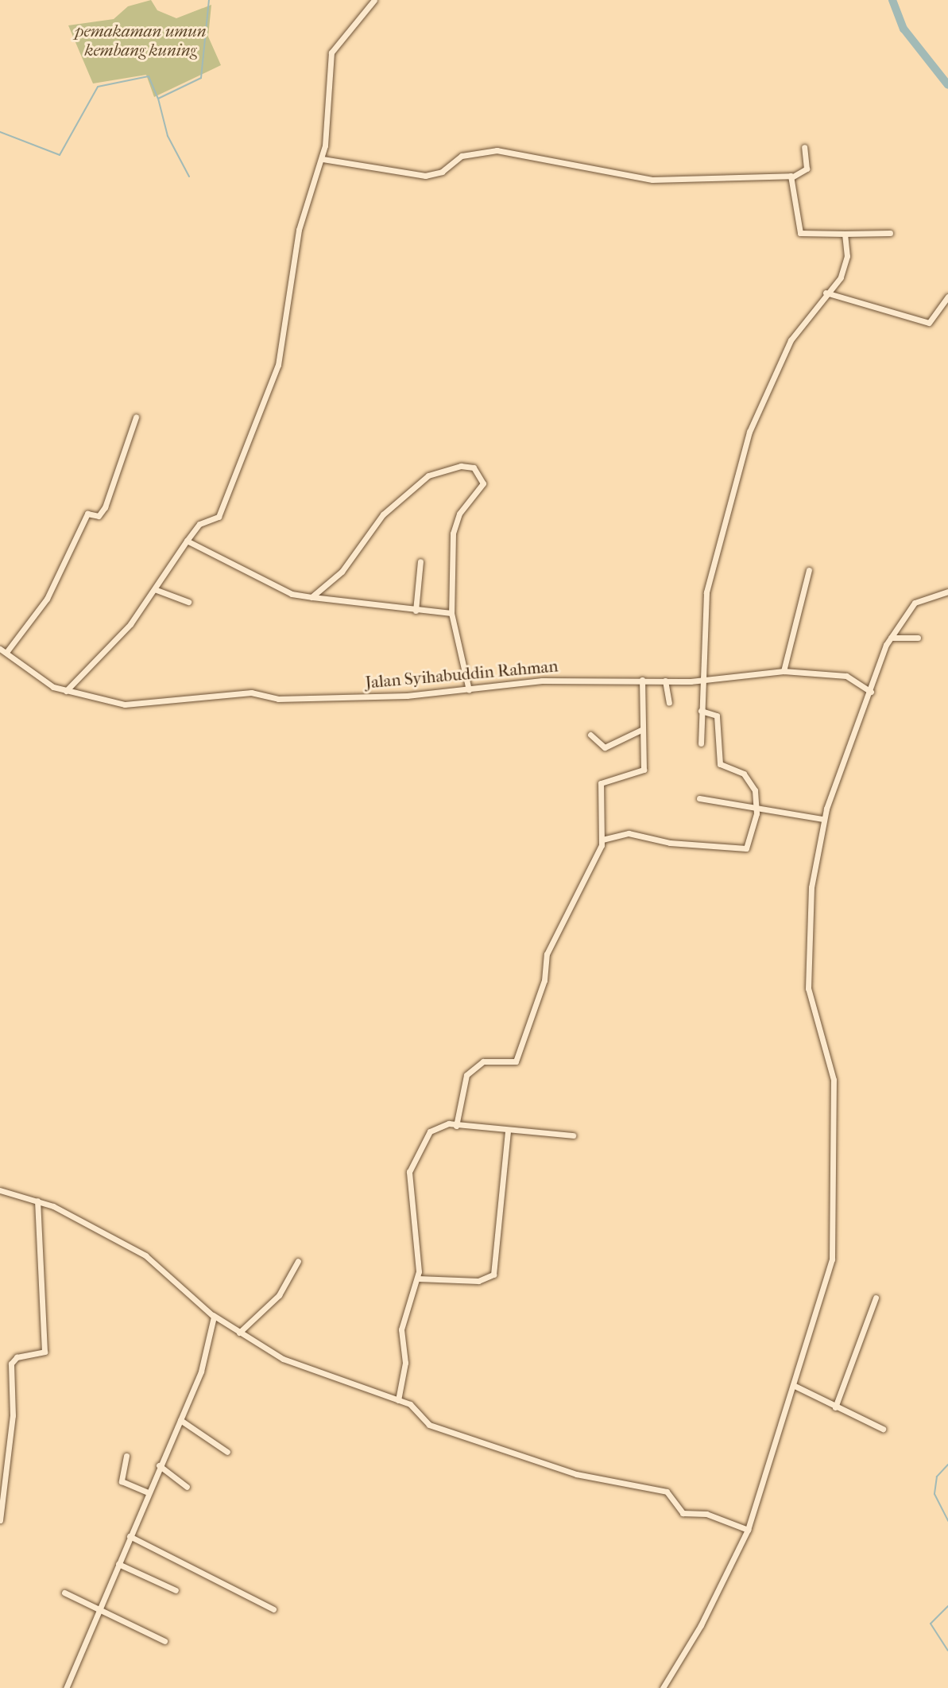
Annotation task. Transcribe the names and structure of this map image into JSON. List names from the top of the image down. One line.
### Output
{"streets":{"street":["Jalan Syihabuddin Rahman"]},"parks":["pemakaman umun kembang kuning"]}
